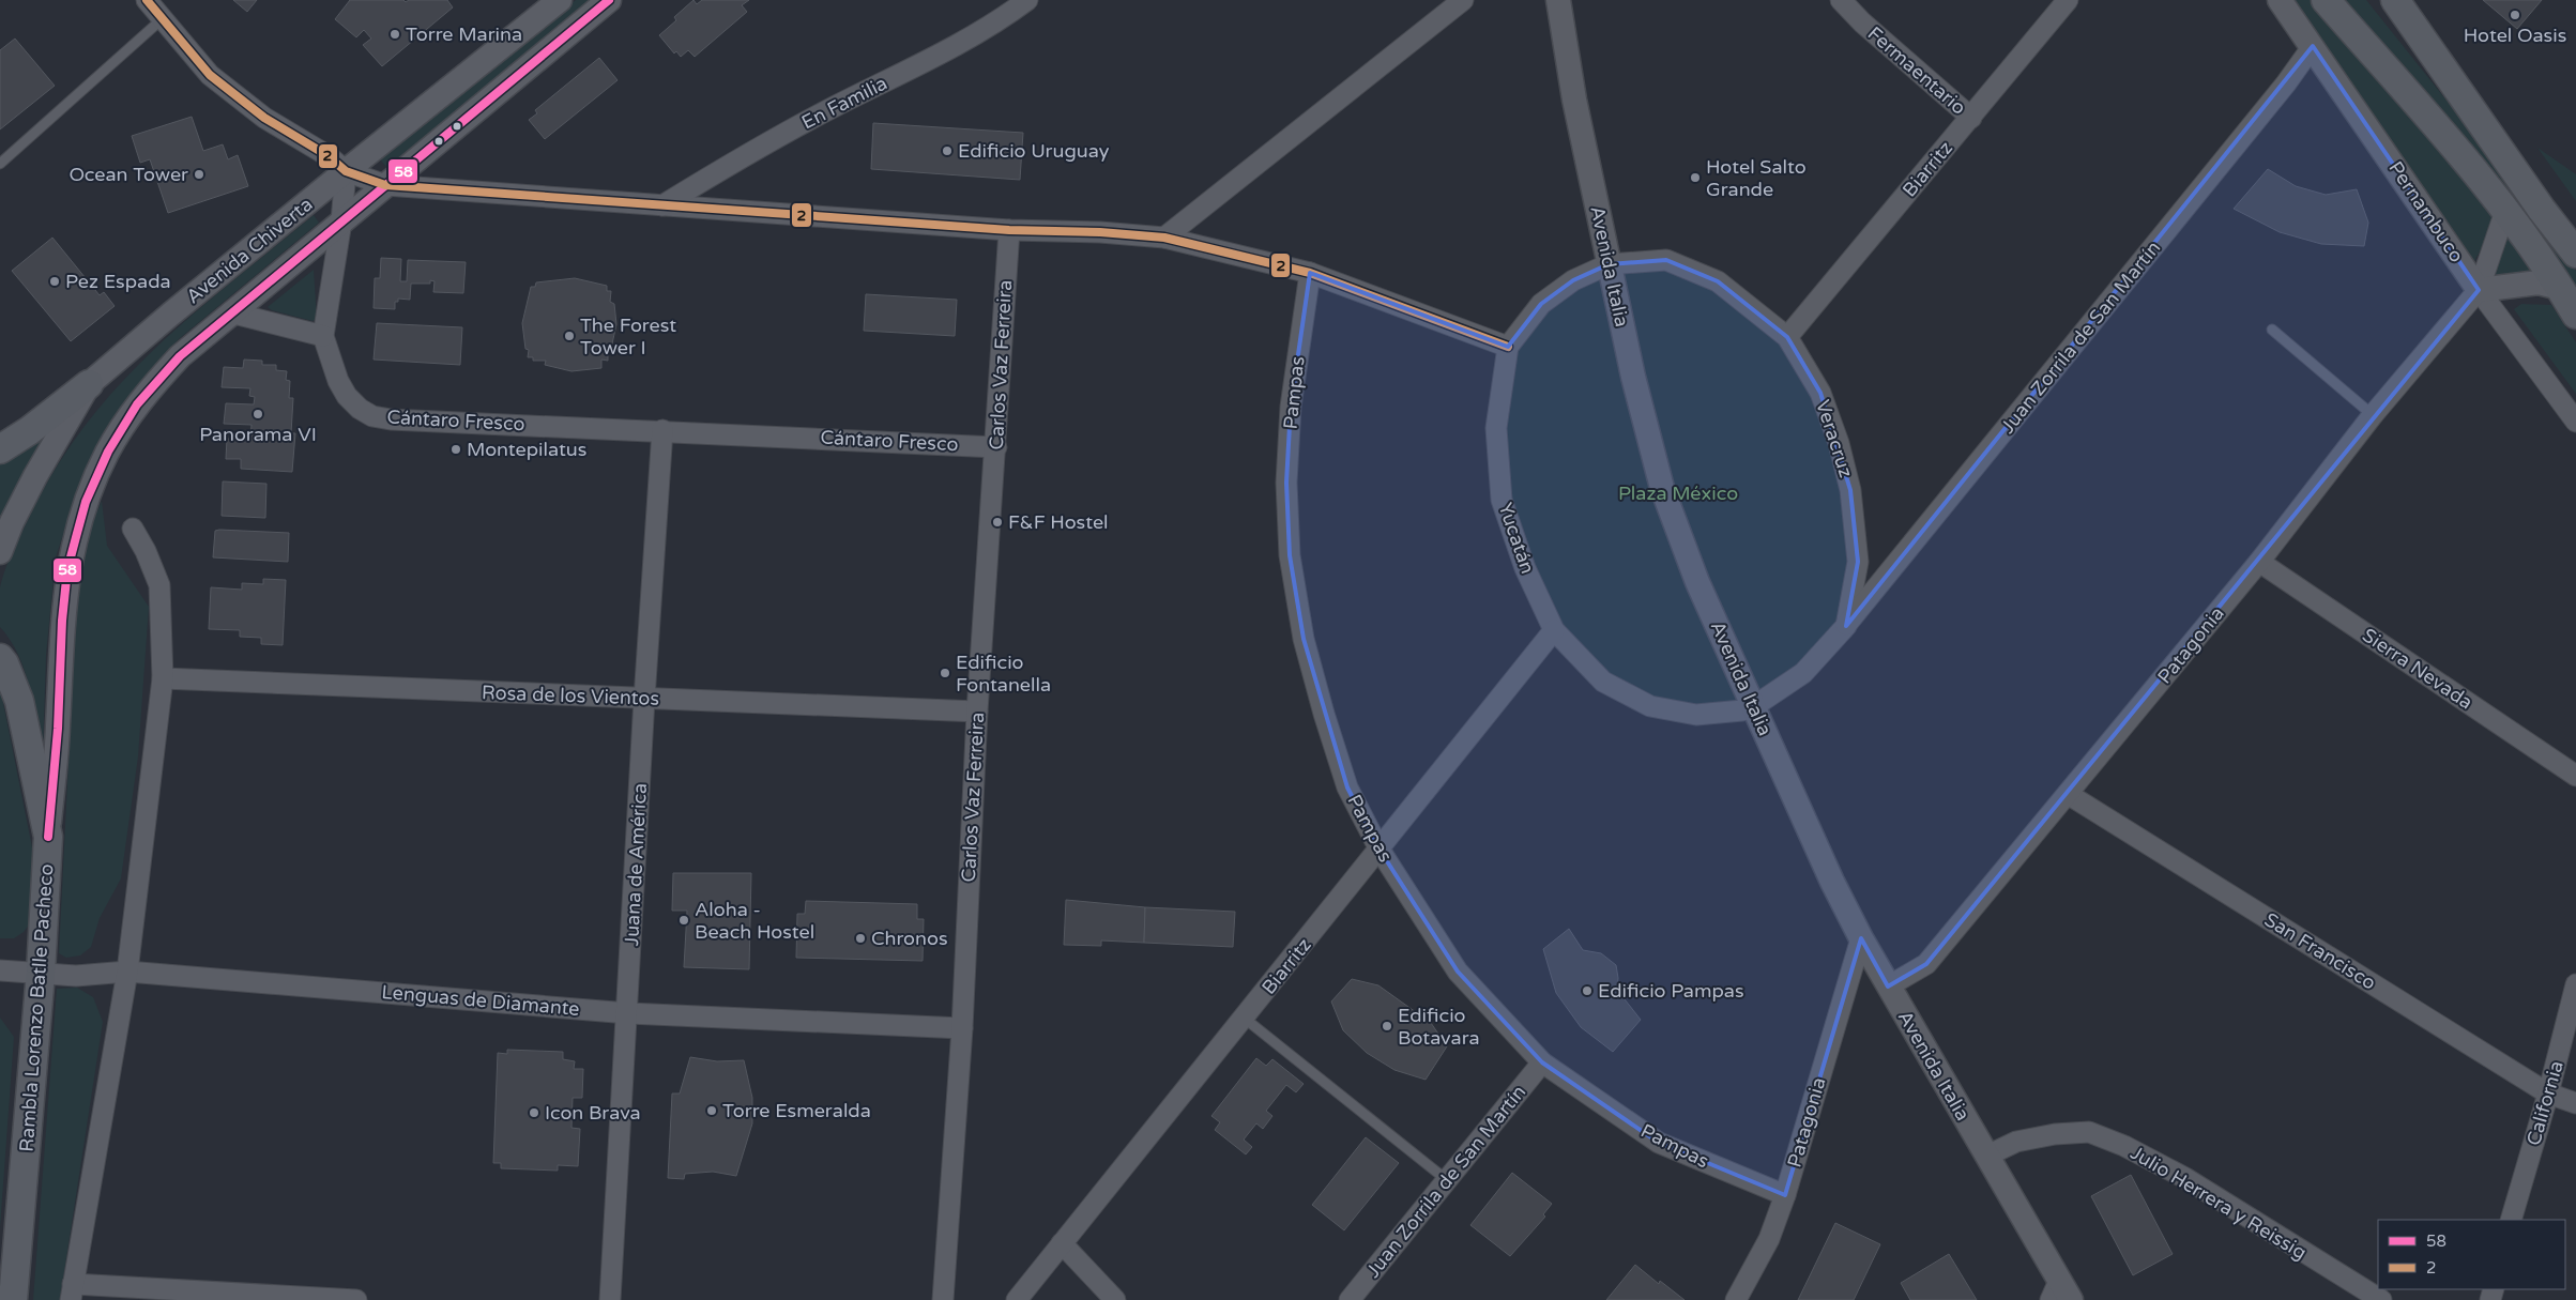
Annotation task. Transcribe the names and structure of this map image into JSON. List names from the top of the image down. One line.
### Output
{"streets":{"main road":["Rambla Lorenzo Batlle Pacheco"],"street":["Fermaentario","En Familia","Biarritz","Pernambuco","Avenida Chiverta","Avenida Italia","Juan Zorrila de San Martín","Carlos Vaz Ferreira","Pampas","Cántaro Fresco","Veracruz","Yucatán","Patagonia","Sierra Nevada","Rosa de los Vientos","Juana de América","San Francisco","Lenguas de Diamante","California","Julio Herrera y Reissig"]},"crossings":[["Fermaentario","Biarritz"],["Biarritz","Pampas"],["Biarritz","Veracruz"],["Biarritz","Yucatán"],["Pernambuco","Juan Zorrila de San Martín"],["Pernambuco","Patagonia"],["Avenida Chiverta","Cántaro Fresco"],["Avenida Chiverta","Rambla Lorenzo Batlle Pacheco"],["Avenida Italia","Veracruz"],["Avenida Italia","Yucatán"],["Avenida Italia","Patagonia"],["Avenida Italia","Julio Herrera y Reissig"],["Juan Zorrila de San Martín","Pampas"],["Juan Zorrila de San Martín","Veracruz"],["Carlos Vaz Ferreira","Cántaro Fresco"],["Carlos Vaz Ferreira","Rosa de los Vientos"],["Carlos Vaz Ferreira","Lenguas de Diamante"],["Pampas","Patagonia"],["Cántaro Fresco","Juana de América"],["Veracruz","Yucatán"],["Patagonia","Sierra Nevada"],["Patagonia","San Francisco"],["Rosa de los Vientos","Juana de América"],["Juana de América","Lenguas de Diamante"],["San Francisco","California"],["Lenguas de Diamante","Rambla Lorenzo Batlle Pacheco"]],"parks":["Plaza México"],"places":["Hotel Oasis","Torre Marina","Edificio Uruguay","Ocean Tower","Hotel Salto Grande","Pez Espada","The Forest Tower I","Panorama VI","Montepilatus","F&F Hostel","Edificio Fontanella","Aloha - Beach Hostel","Chronos","Edificio Pampas","Edificio Botavara","Torre Esmeralda","Icon Brava"],"lines":["transit line 58","transit line 2"],"legend":["58","2"]}
